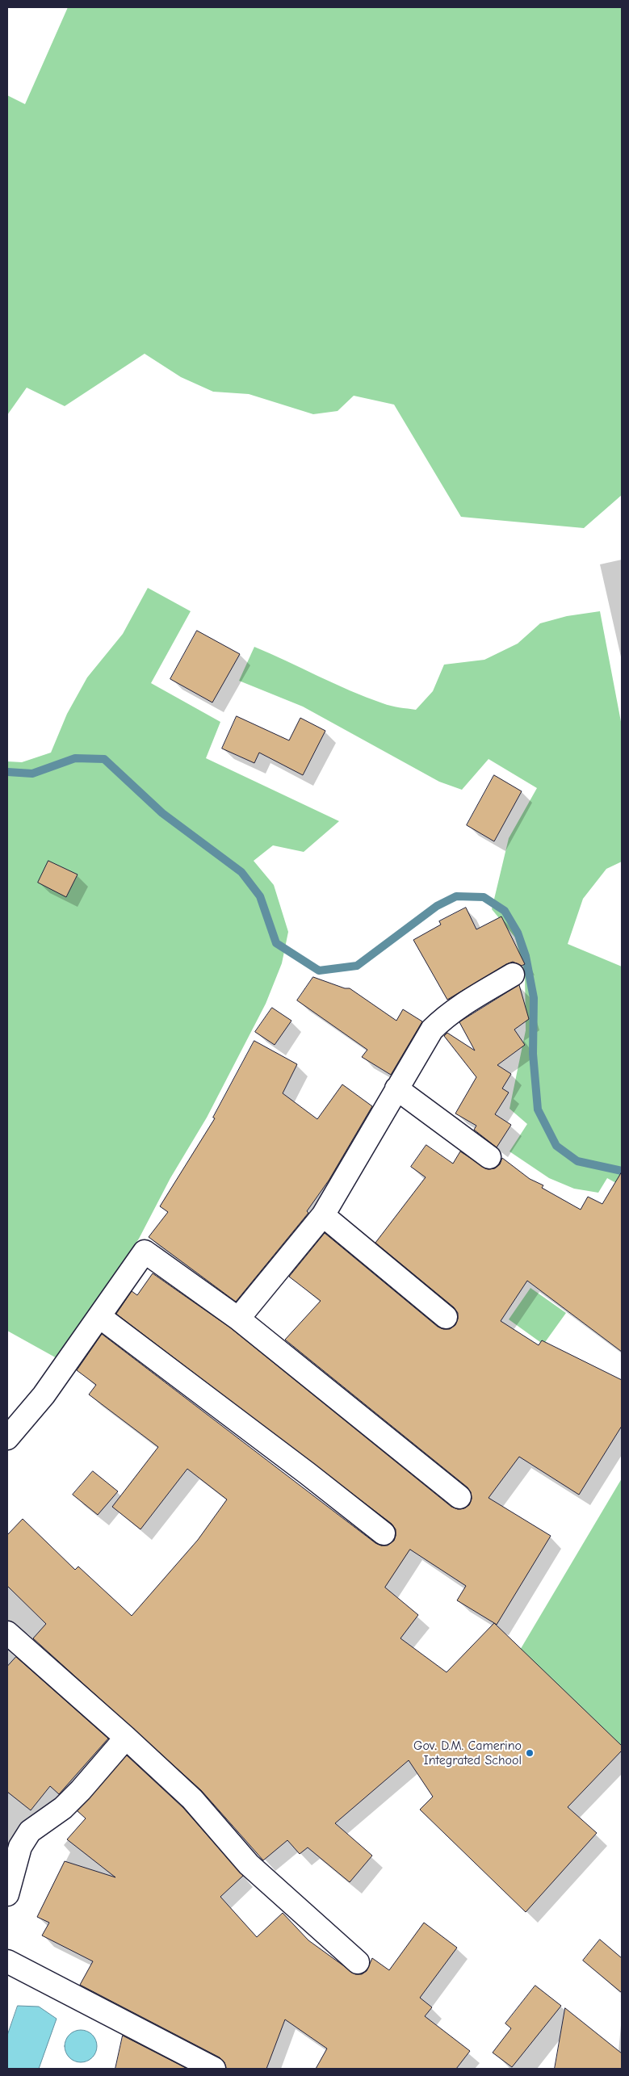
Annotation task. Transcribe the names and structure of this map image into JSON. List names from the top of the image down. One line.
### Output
{"places":["Gov. D.M. Camerino Integrated School"]}
